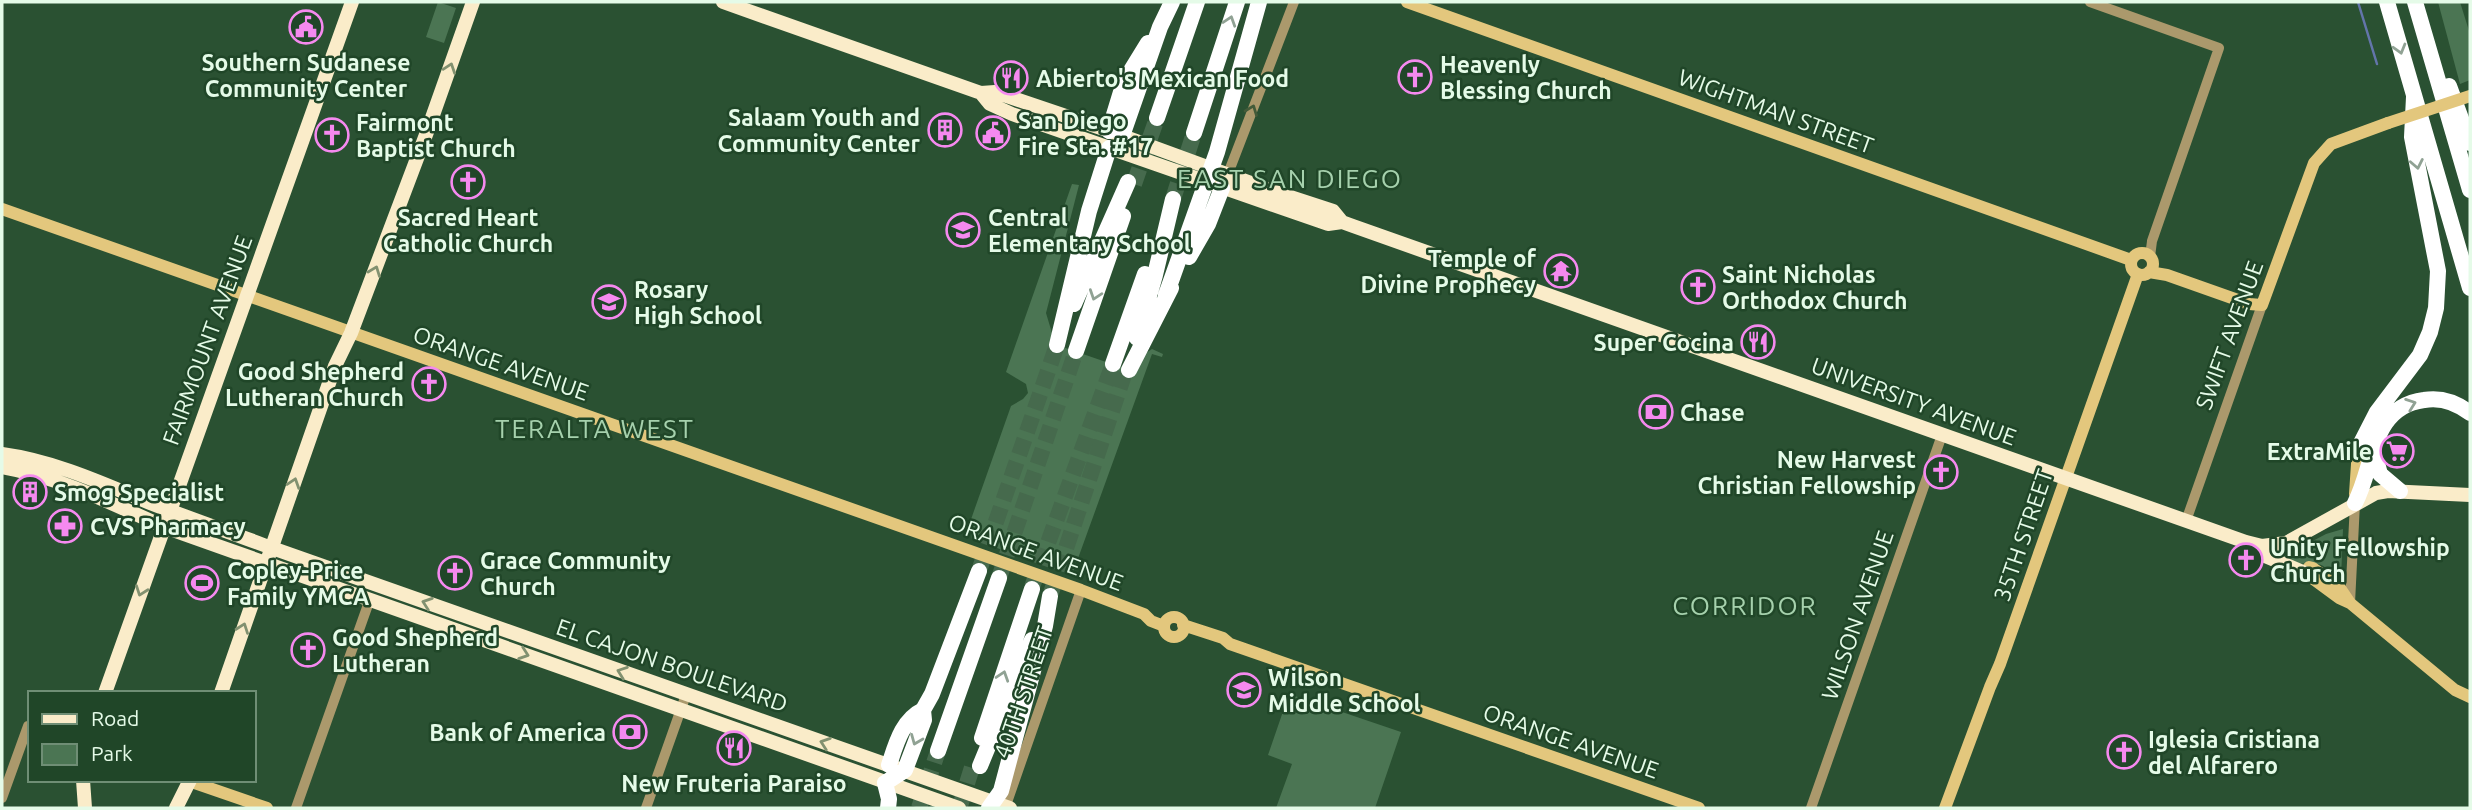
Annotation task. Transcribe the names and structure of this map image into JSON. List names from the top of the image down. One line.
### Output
{"streets":{"main road":["WIGHTMAN STREET","SWIFT AVENUE","FAIRMOUNT AVENUE","ORANGE AVENUE","UNIVERSITY AVENUE","35TH STREET","EL CAJON BOULEVARD"],"street":["WILSON AVENUE","40TH STREET"]},"crossings":[["WIGHTMAN STREET","SWIFT AVENUE"],["WIGHTMAN STREET","35TH STREET"],["SWIFT AVENUE","UNIVERSITY AVENUE"],["FAIRMOUNT AVENUE","ORANGE AVENUE"],["FAIRMOUNT AVENUE","EL CAJON BOULEVARD"],["ORANGE AVENUE","40TH STREET"],["UNIVERSITY AVENUE","35TH STREET"],["UNIVERSITY AVENUE","WILSON AVENUE"],["EL CAJON BOULEVARD","40TH STREET"]],"districts":["EAST SAN DIEGO","TERALTA WEST","CORRIDOR"],"places":{"public building":["Southern Sudanese Community Center","San Diego Fire Sta. #17"],"church":["Heavenly Blessing Church","Fairmont Baptist Church","Sacred Heart Catholic Church","Saint Nicholas Orthodox Church","Good Shepherd Lutheran Church","New Harvest Christian Fellowship","Unity Fellowship Church","Grace Community Church","Good Shepherd Lutheran","Iglesia Cristiana del Alfarero"],"restaurant":["Abierto's Mexican Food","Super Cocina","New Fruteria Paraiso"],"building":["Salaam Youth and Community Center","Smog Specialist"],"school or university":["Central Elementary School","Rosary High School","Wilson Middle School"],"temple":["Temple of Divine Prophecy"],"bank":["Chase","Bank of America"],"supermarket":["ExtraMile"],"pharmacy":["CVS Pharmacy"],"sports":["Copley-Price Family YMCA"]},"legend":["Road","Park"]}
